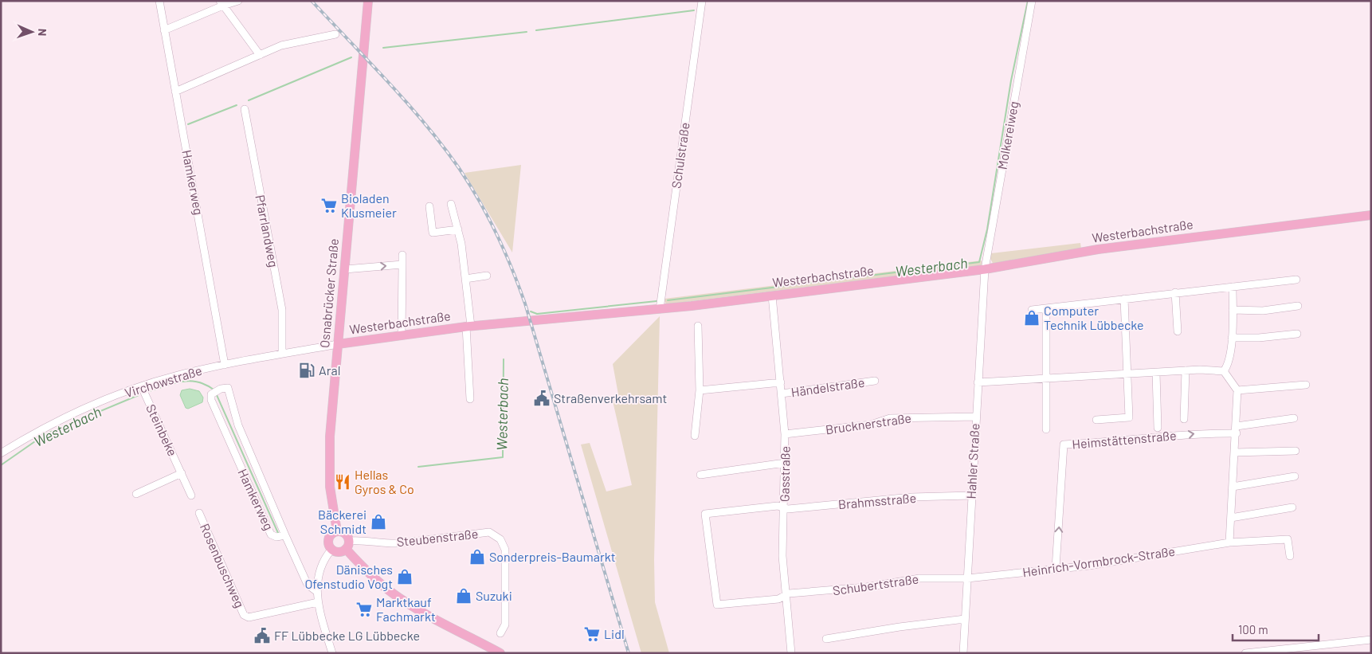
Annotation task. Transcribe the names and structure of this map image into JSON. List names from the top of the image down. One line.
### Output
{"streets":{"main road":["Westerbachstraße","Osnabrücker Straße"],"street":["Molkereiweg","Schulstraße","Hamkerweg","Pfarrlandweg","Virchowstraße","Händelstraße","Brucknerstraße","Steinbeke","Heimstättenstraße","Hahler Straße","Gasstraße","Brahmsstraße","Steubenstraße","Heinrich-Vormbrock-Straße","Rosenbuschweg","Schubertstraße"]},"crossings":[["Molkereiweg","Westerbachstraße"],["Molkereiweg","Hahler Straße"],["Schulstraße","Westerbachstraße"],["Hamkerweg","Virchowstraße"],["Pfarrlandweg","Virchowstraße"],["Westerbachstraße","Osnabrücker Straße"],["Westerbachstraße","Virchowstraße"],["Westerbachstraße","Hahler Straße"],["Westerbachstraße","Gasstraße"],["Osnabrücker Straße","Virchowstraße"],["Osnabrücker Straße","Steubenstraße"],["Virchowstraße","Steinbeke"],["Händelstraße","Gasstraße"],["Brucknerstraße","Hahler Straße"],["Brucknerstraße","Gasstraße"],["Heimstättenstraße","Heinrich-Vormbrock-Straße"],["Hahler Straße","Brahmsstraße"],["Hahler Straße","Heinrich-Vormbrock-Straße"],["Hahler Straße","Schubertstraße"],["Gasstraße","Brahmsstraße"],["Gasstraße","Schubertstraße"],["Brahmsstraße","Schubertstraße"],["Heinrich-Vormbrock-Straße","Schubertstraße"]],"water":["Westerbach"],"places":{"supermarket":["Bioladen Klusmeier","Marktkauf Fachmarkt","Lidl"],"shop":["Computer Technik Lübbecke","Bäckerei Schmidt","Sonderpreis-Baumarkt","Dänisches Ofenstudio Vogt","Suzuki"],"fuel station":["Aral"],"public building":["Straßenverkehrsamt","FF Lübbecke LG Lübbecke"],"restaurant":["Hellas Gyros & Co"]},"scale_bar":"100 m","north":"right"}
